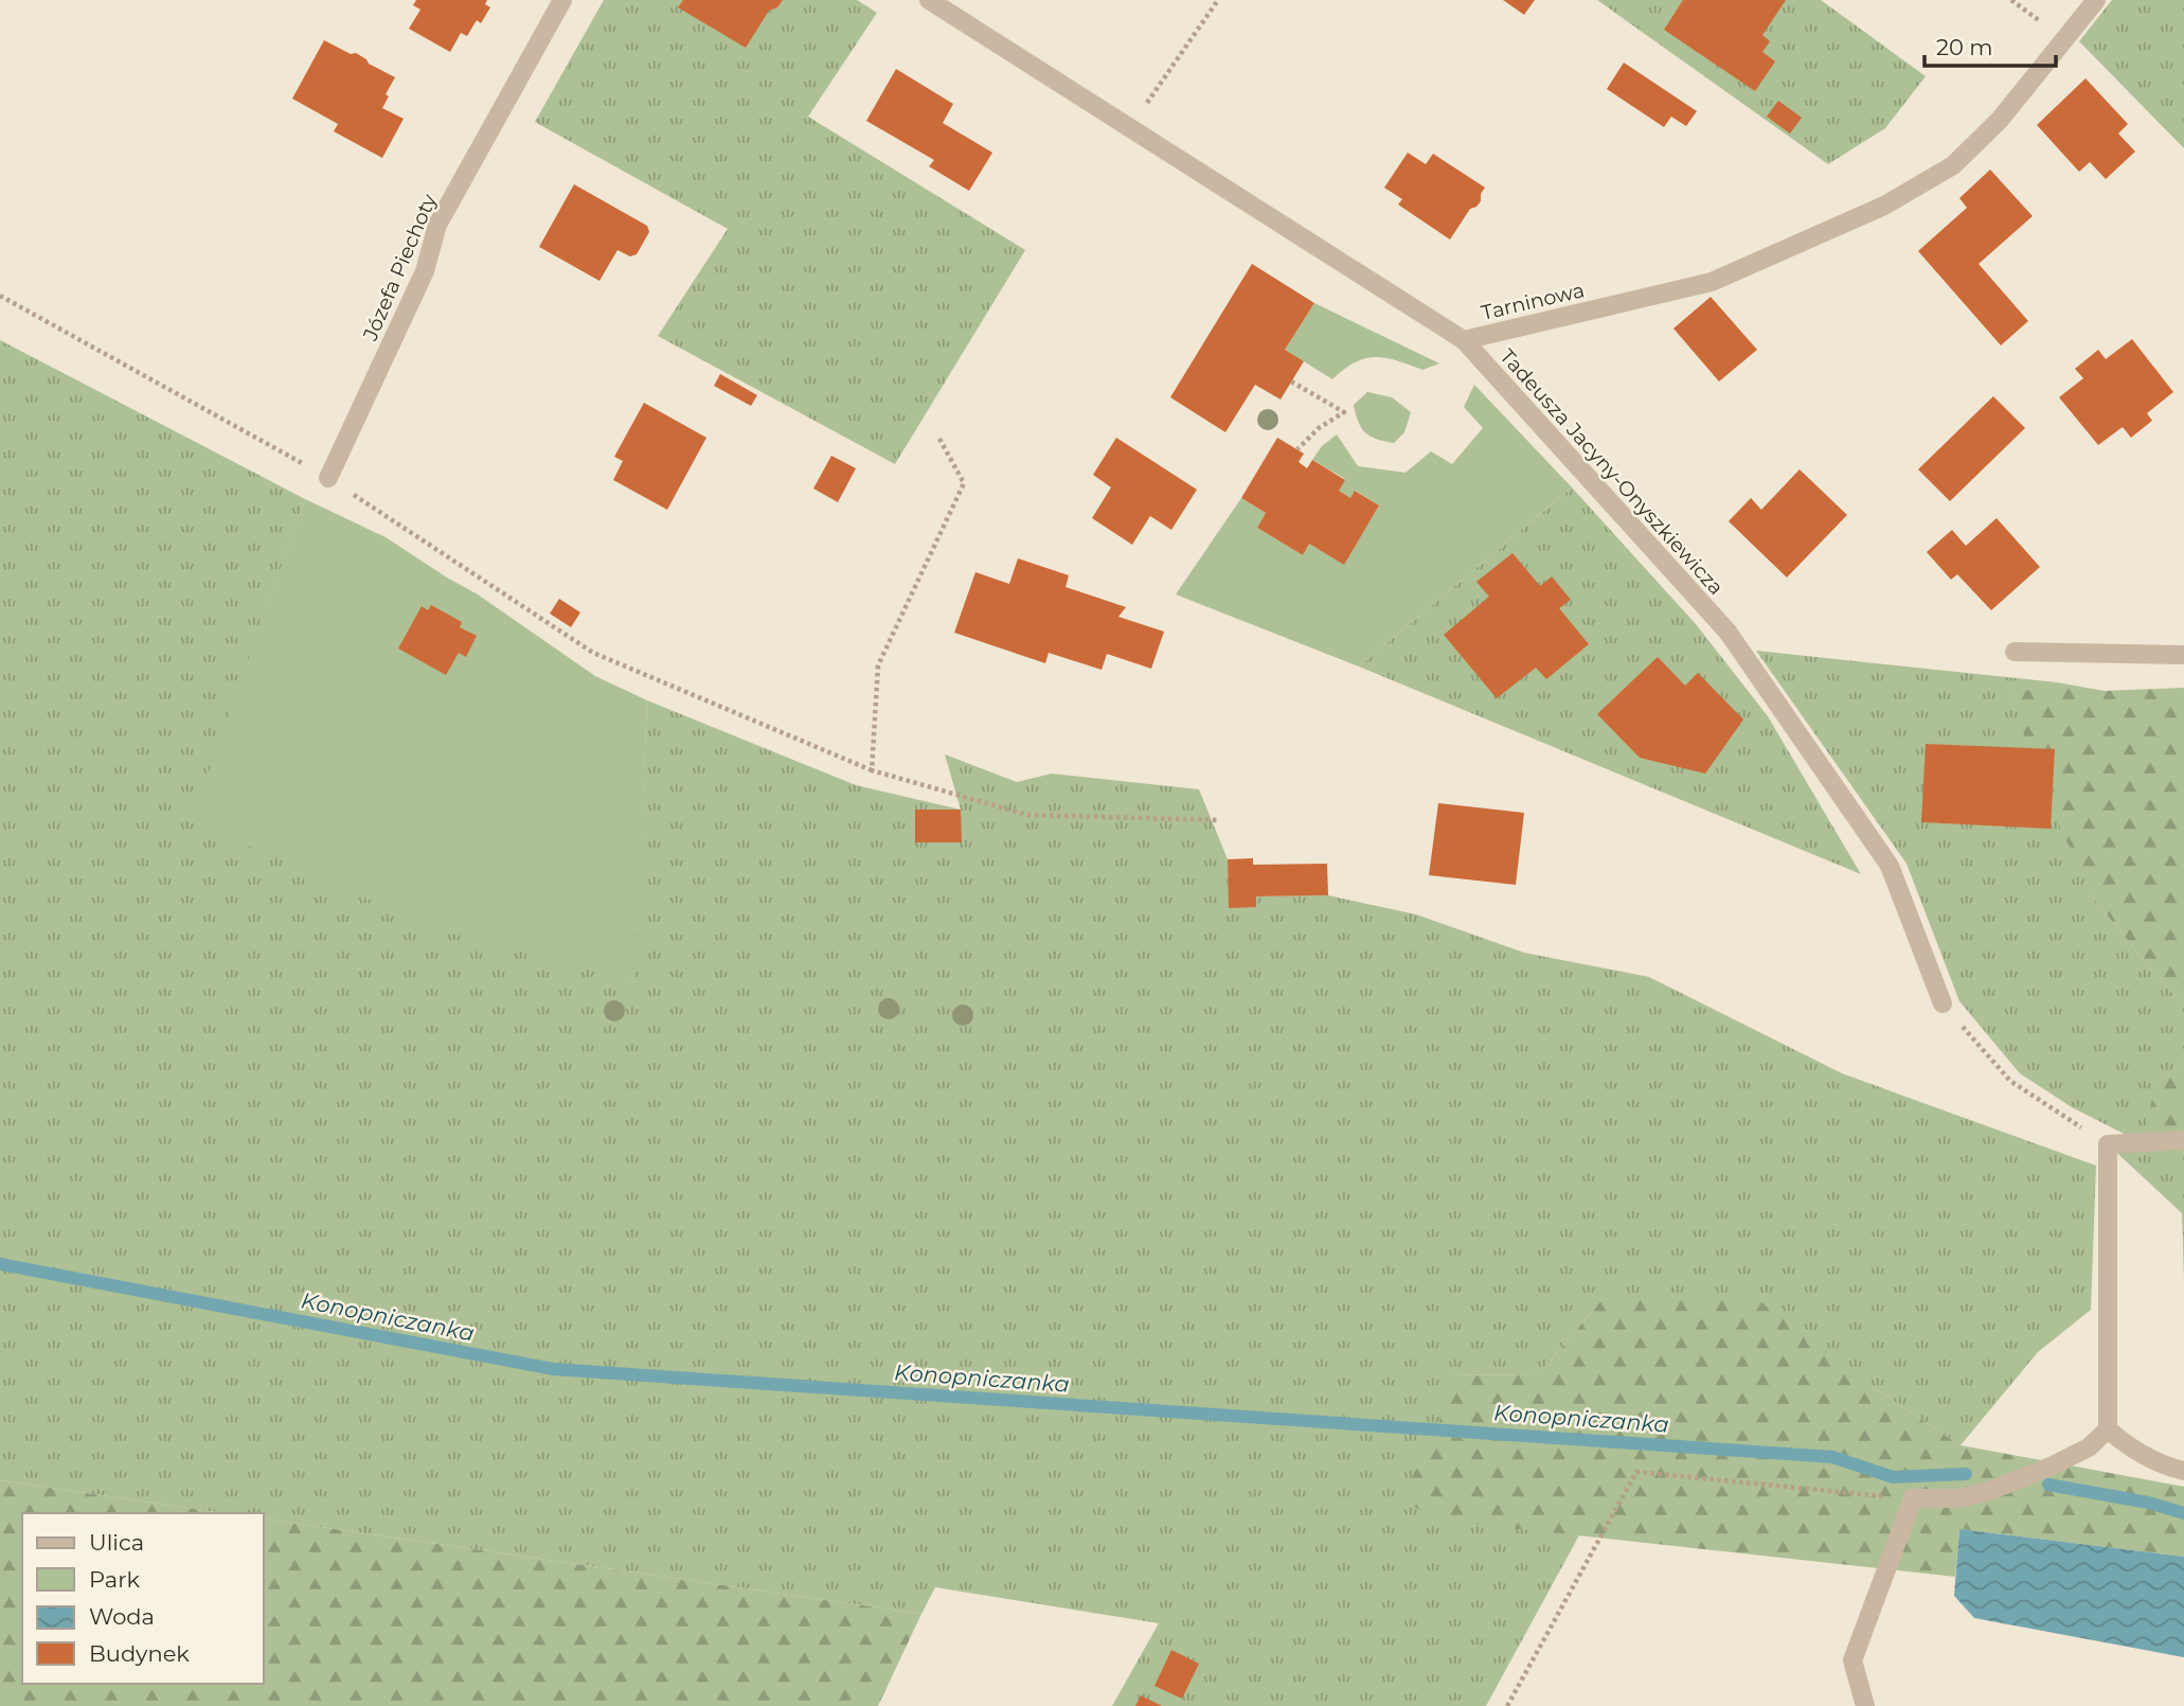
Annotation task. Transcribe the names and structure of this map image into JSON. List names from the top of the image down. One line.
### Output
{"streets":{"street":["Józefa Piechoty","Tarninowa","Tadeusza Jacyny-Onyszkiewicza"]},"crossings":[["Tarninowa","Tadeusza Jacyny-Onyszkiewicza"]],"water":["Konopniczanka"],"legend":["Ulica","Park","Woda","Budynek"],"scale_bar":"20 m"}
